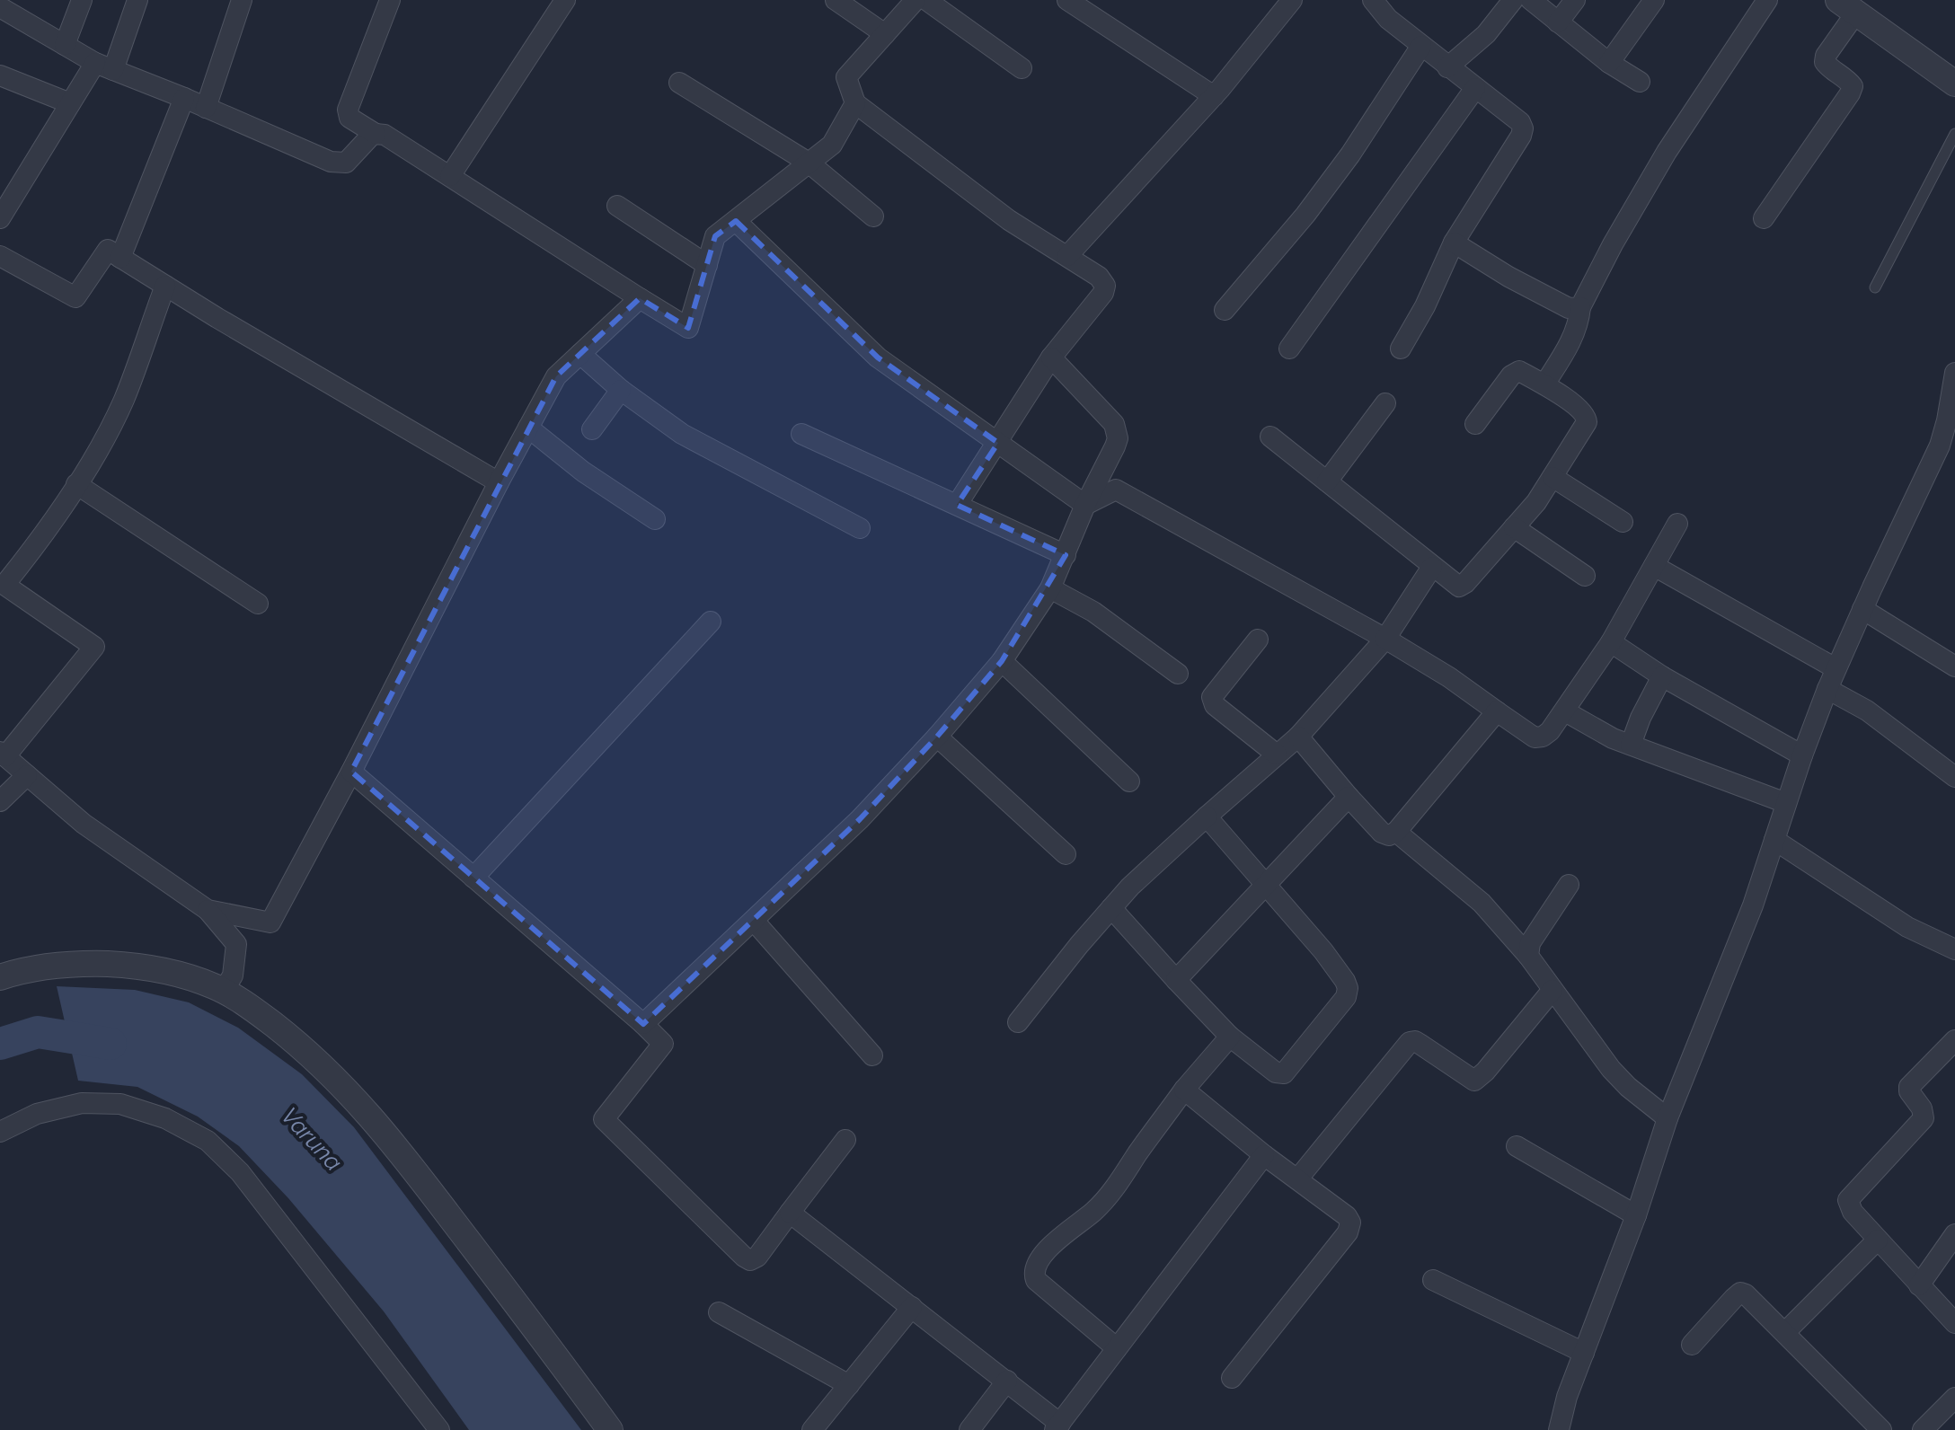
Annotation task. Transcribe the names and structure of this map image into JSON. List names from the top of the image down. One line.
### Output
{"water":["Varuna"]}
